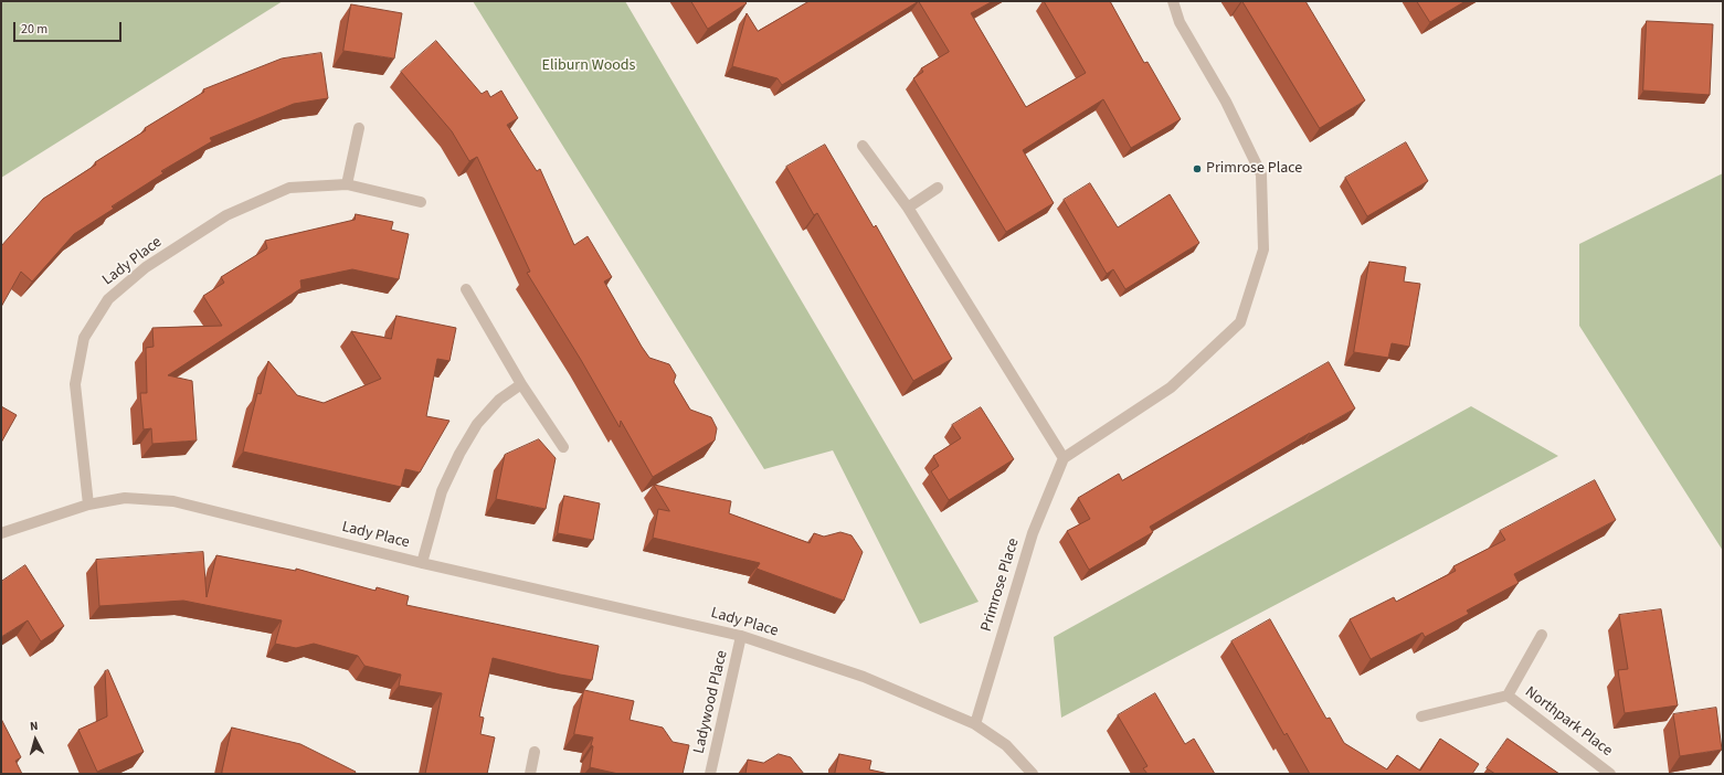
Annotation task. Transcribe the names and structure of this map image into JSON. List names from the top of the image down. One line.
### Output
{"streets":{"street":["Lady Place","Primrose Place","Ladywood Place","Northpark Place"]},"crossings":[["Lady Place","Primrose Place"],["Lady Place","Ladywood Place"]],"parks":["Eliburn Woods"],"places":["Primrose Place"],"scale_bar":"20 m","north":"top"}
